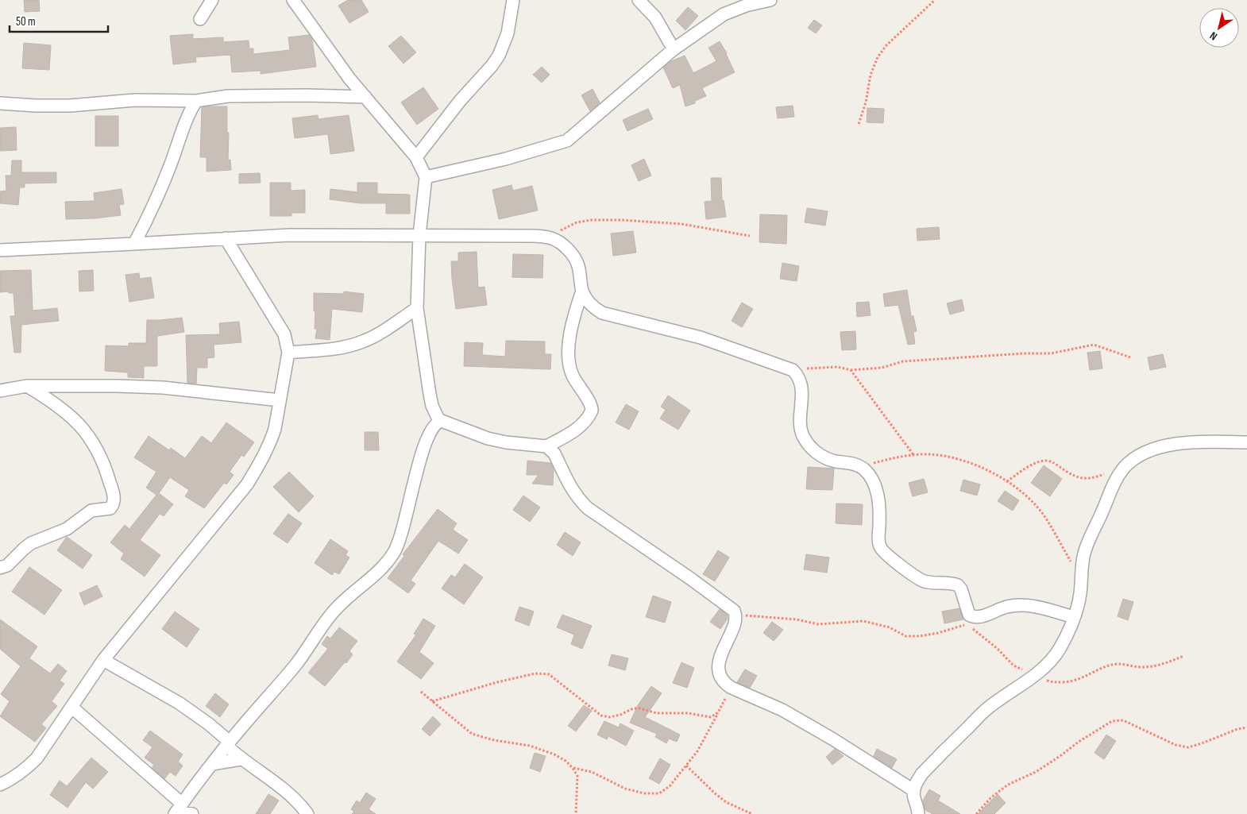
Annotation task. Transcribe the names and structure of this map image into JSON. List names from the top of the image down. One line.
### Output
{"scale_bar":"50 m","north":"bottom left"}
